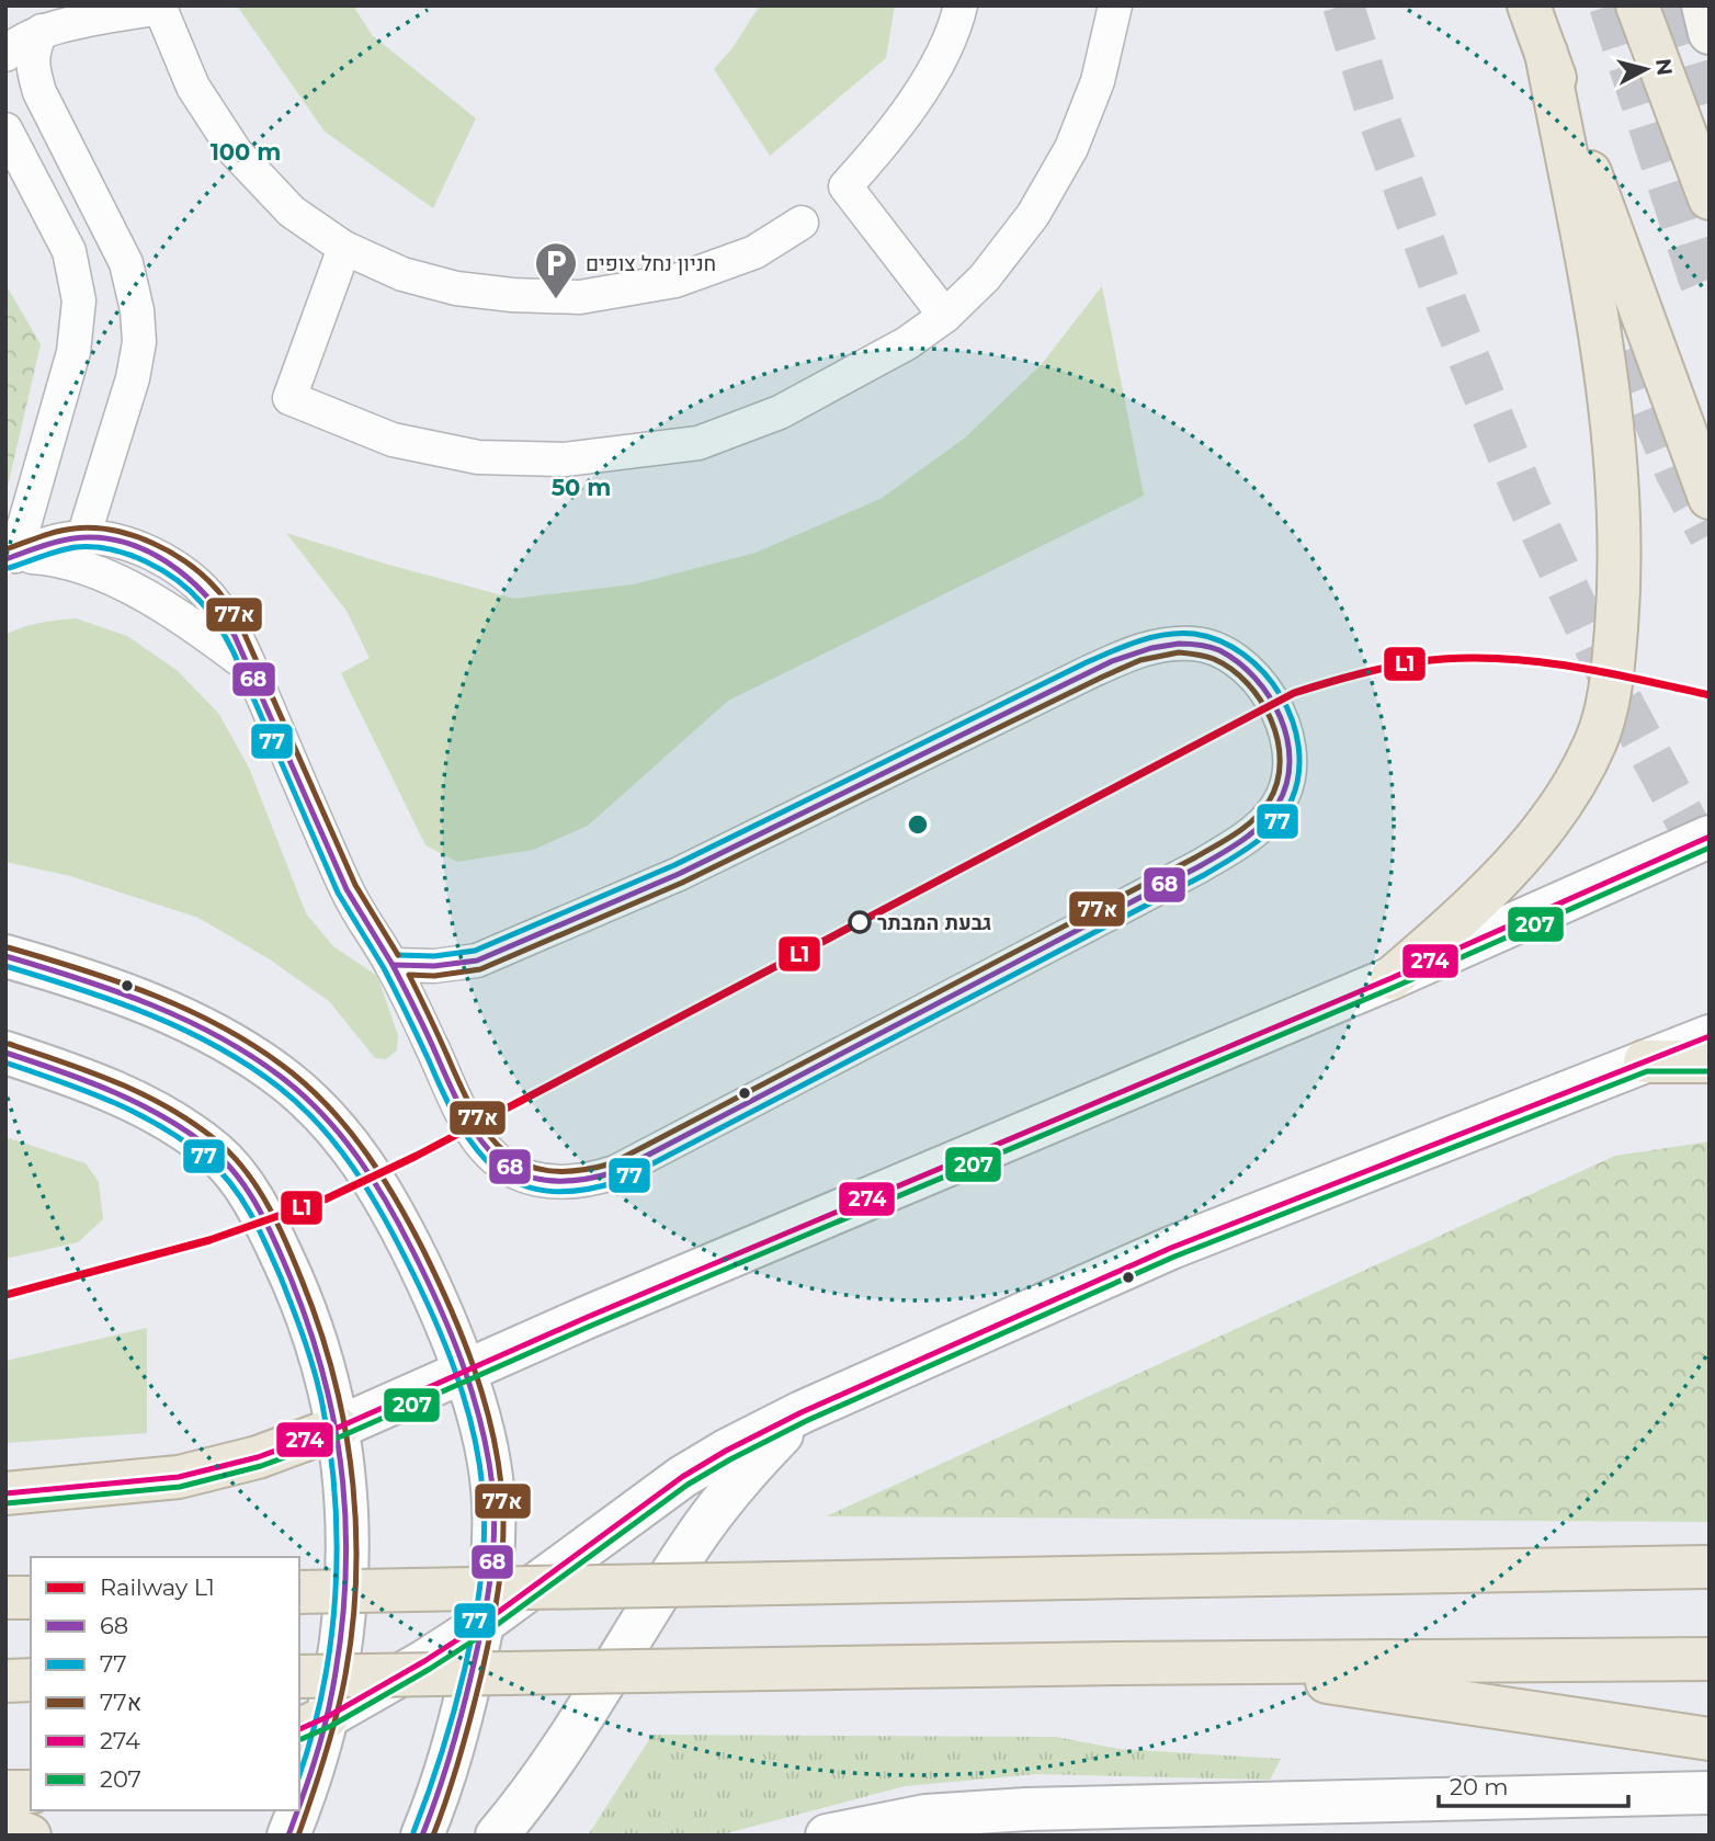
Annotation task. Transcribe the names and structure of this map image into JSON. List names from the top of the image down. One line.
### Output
{"places":{"parking":["חניון נחל צופים"],"other":["גבעת המבתר"]},"lines":["transit line 77א","transit line 68","transit line 77","rail line L1","transit line 274","transit line 207"],"legend":["Railway L1","68","77","77א","274","207"],"scale_bar":"20 m","north":"right","rings":["100 m","50 m"]}
